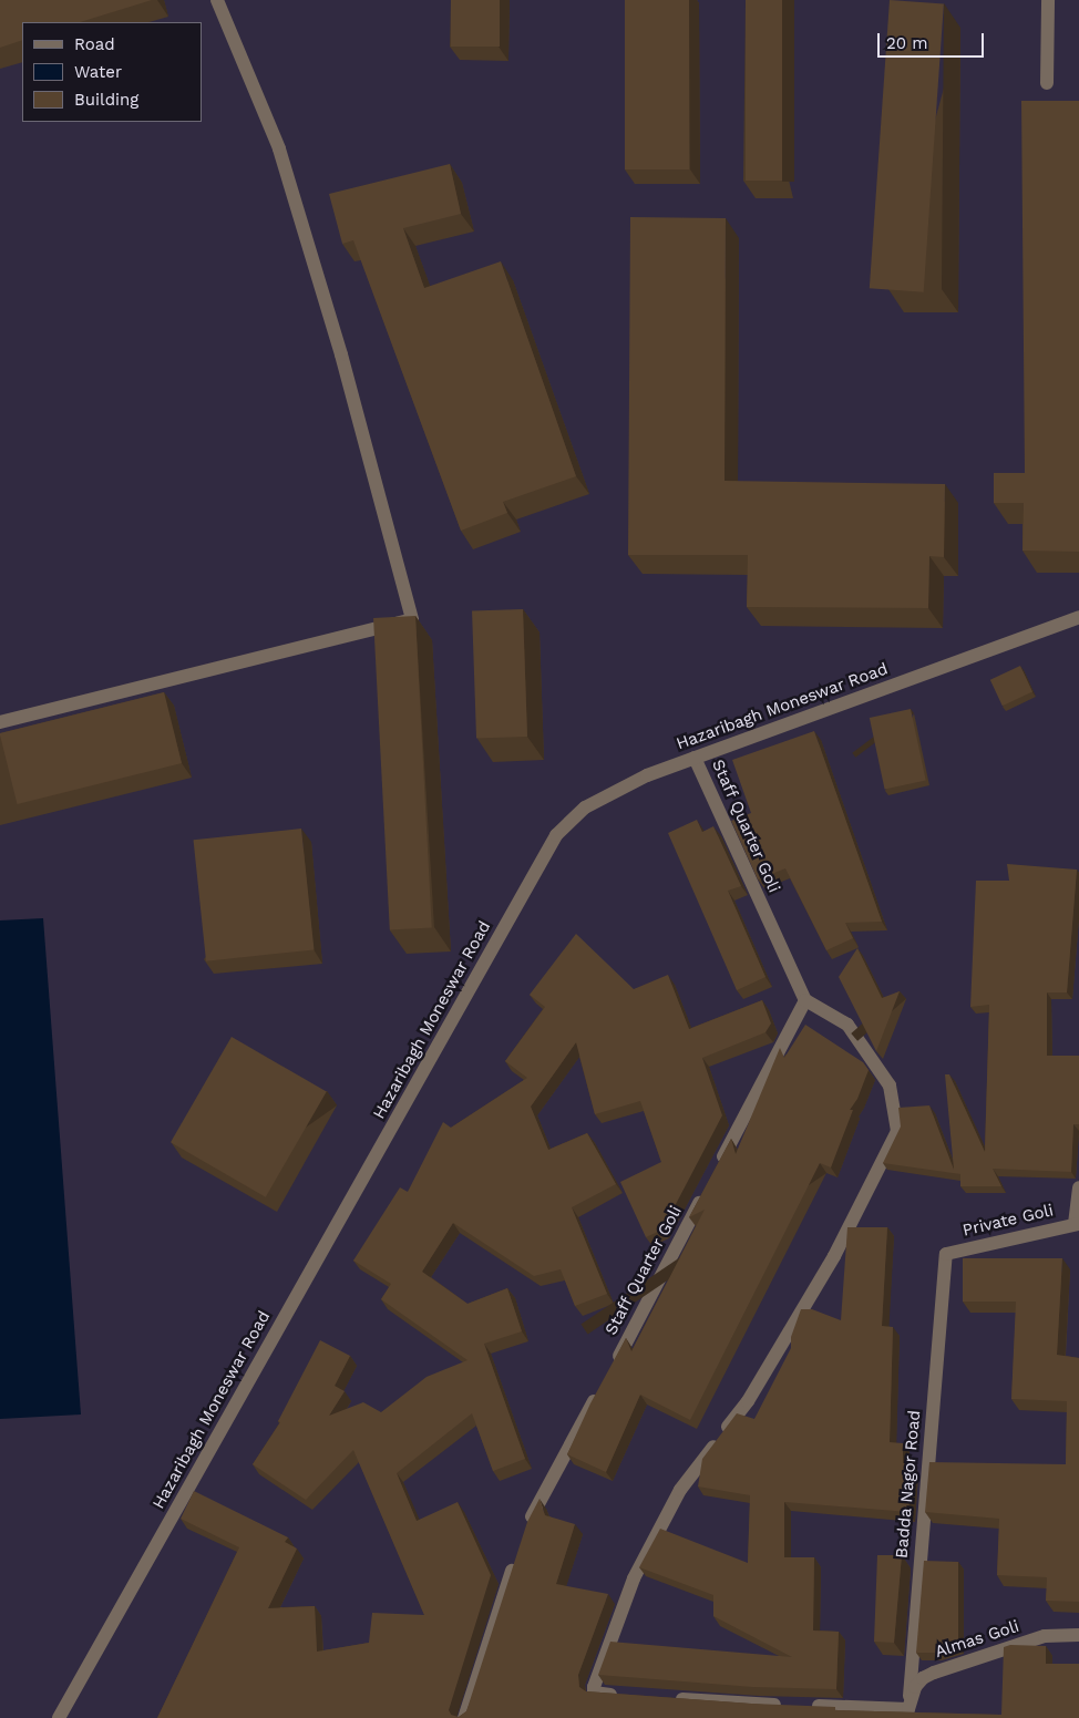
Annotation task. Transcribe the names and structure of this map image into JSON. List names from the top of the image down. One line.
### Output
{"streets":{"street":["Hazaribagh Moneswar Road","Staff Quarter Goli","Private Goli","Badda Nagor Road","Almas Goli"]},"crossings":[["Hazaribagh Moneswar Road","Staff Quarter Goli"],["Private Goli","Badda Nagor Road"],["Badda Nagor Road","Almas Goli"]],"legend":["Road","Water","Building"],"scale_bar":"20 m"}
